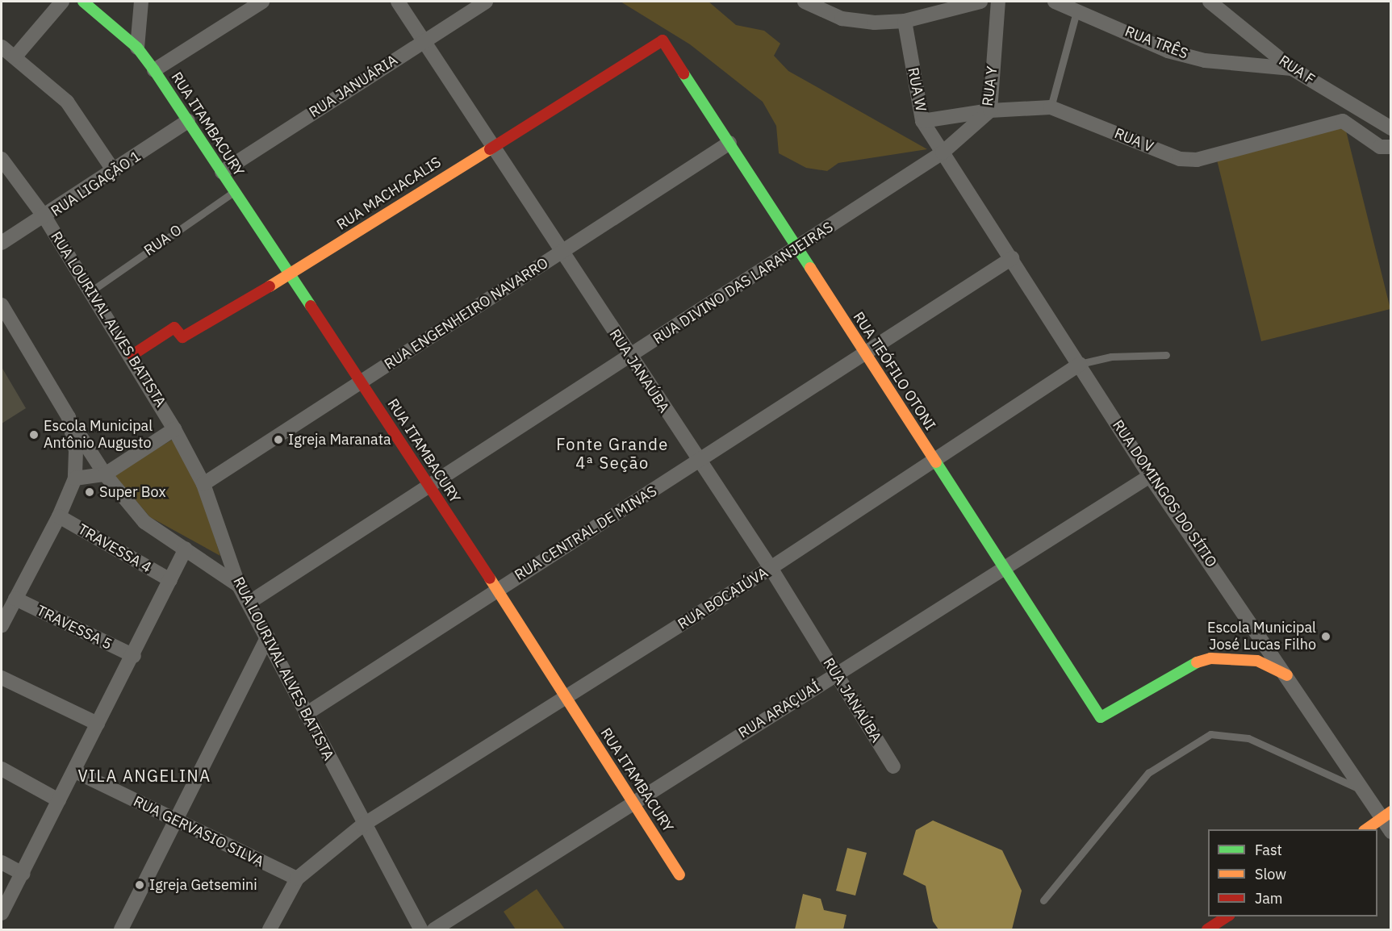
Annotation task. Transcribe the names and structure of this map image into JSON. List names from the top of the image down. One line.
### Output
{"streets":{"street":["RUA TRÊS","RUA F","RUA JANUÁRIA","RUA Y","RUA W","RUA ITAMBACURY","RUA V","RUA LIGAÇÃO 1","RUA MACHACALIS","RUA DIVINO DAS LARANJEIRAS","RUA ENGENHEIRO NAVARRO","RUA LOURIVAL ALVES BATISTA","RUA JANAÚBA","RUA TEÓFILO OTONI","RUA DOMINGOS DO SÍTIO","RUA CENTRAL DE MINAS","TRAVESSA 4","RUA BOCAIÚVA","TRAVESSA 5","RUA ARAÇUAÍ","RUA GERVASIO SILVA"],"lane":["RUA O"]},"crossings":[["RUA TRÊS","RUA F"],["RUA JANUÁRIA","RUA ITAMBACURY"],["RUA JANUÁRIA","RUA JANAÚBA"],["RUA Y","RUA W"],["RUA Y","RUA V"],["RUA Y","RUA DIVINO DAS LARANJEIRAS"],["RUA Y","RUA DOMINGOS DO SÍTIO"],["RUA W","RUA V"],["RUA W","RUA DIVINO DAS LARANJEIRAS"],["RUA W","RUA DOMINGOS DO SÍTIO"],["RUA ITAMBACURY","RUA LIGAÇÃO 1"],["RUA ITAMBACURY","RUA MACHACALIS"],["RUA ITAMBACURY","RUA O"],["RUA ITAMBACURY","RUA DIVINO DAS LARANJEIRAS"],["RUA ITAMBACURY","RUA ENGENHEIRO NAVARRO"],["RUA ITAMBACURY","RUA CENTRAL DE MINAS"],["RUA ITAMBACURY","RUA BOCAIÚVA"],["RUA ITAMBACURY","RUA ARAÇUAÍ"],["RUA LIGAÇÃO 1","RUA LOURIVAL ALVES BATISTA"],["RUA MACHACALIS","RUA LOURIVAL ALVES BATISTA"],["RUA MACHACALIS","RUA JANAÚBA"],["RUA MACHACALIS","RUA TEÓFILO OTONI"],["RUA O","RUA LOURIVAL ALVES BATISTA"],["RUA DIVINO DAS LARANJEIRAS","RUA LOURIVAL ALVES BATISTA"],["RUA DIVINO DAS LARANJEIRAS","RUA JANAÚBA"],["RUA DIVINO DAS LARANJEIRAS","RUA TEÓFILO OTONI"],["RUA DIVINO DAS LARANJEIRAS","RUA DOMINGOS DO SÍTIO"],["RUA ENGENHEIRO NAVARRO","RUA LOURIVAL ALVES BATISTA"],["RUA ENGENHEIRO NAVARRO","RUA JANAÚBA"],["RUA ENGENHEIRO NAVARRO","RUA TEÓFILO OTONI"],["RUA LOURIVAL ALVES BATISTA","RUA CENTRAL DE MINAS"],["RUA LOURIVAL ALVES BATISTA","RUA BOCAIÚVA"],["RUA JANAÚBA","RUA CENTRAL DE MINAS"],["RUA JANAÚBA","RUA BOCAIÚVA"],["RUA JANAÚBA","RUA ARAÇUAÍ"],["RUA TEÓFILO OTONI","RUA DOMINGOS DO SÍTIO"],["RUA TEÓFILO OTONI","RUA CENTRAL DE MINAS"],["RUA TEÓFILO OTONI","RUA BOCAIÚVA"],["RUA TEÓFILO OTONI","RUA ARAÇUAÍ"],["RUA DOMINGOS DO SÍTIO","RUA CENTRAL DE MINAS"],["RUA DOMINGOS DO SÍTIO","RUA BOCAIÚVA"],["RUA DOMINGOS DO SÍTIO","RUA ARAÇUAÍ"],["RUA BOCAIÚVA","RUA GERVASIO SILVA"]],"districts":["Fonte Grande 4ª Seção","VILA ANGELINA"],"places":["Escola Municipal Antônio Augusto","Igreja Maranata","Super Box","Escola Municipal José Lucas Filho","Igreja Getsemini"],"legend":["Fast","Slow","Jam"]}
